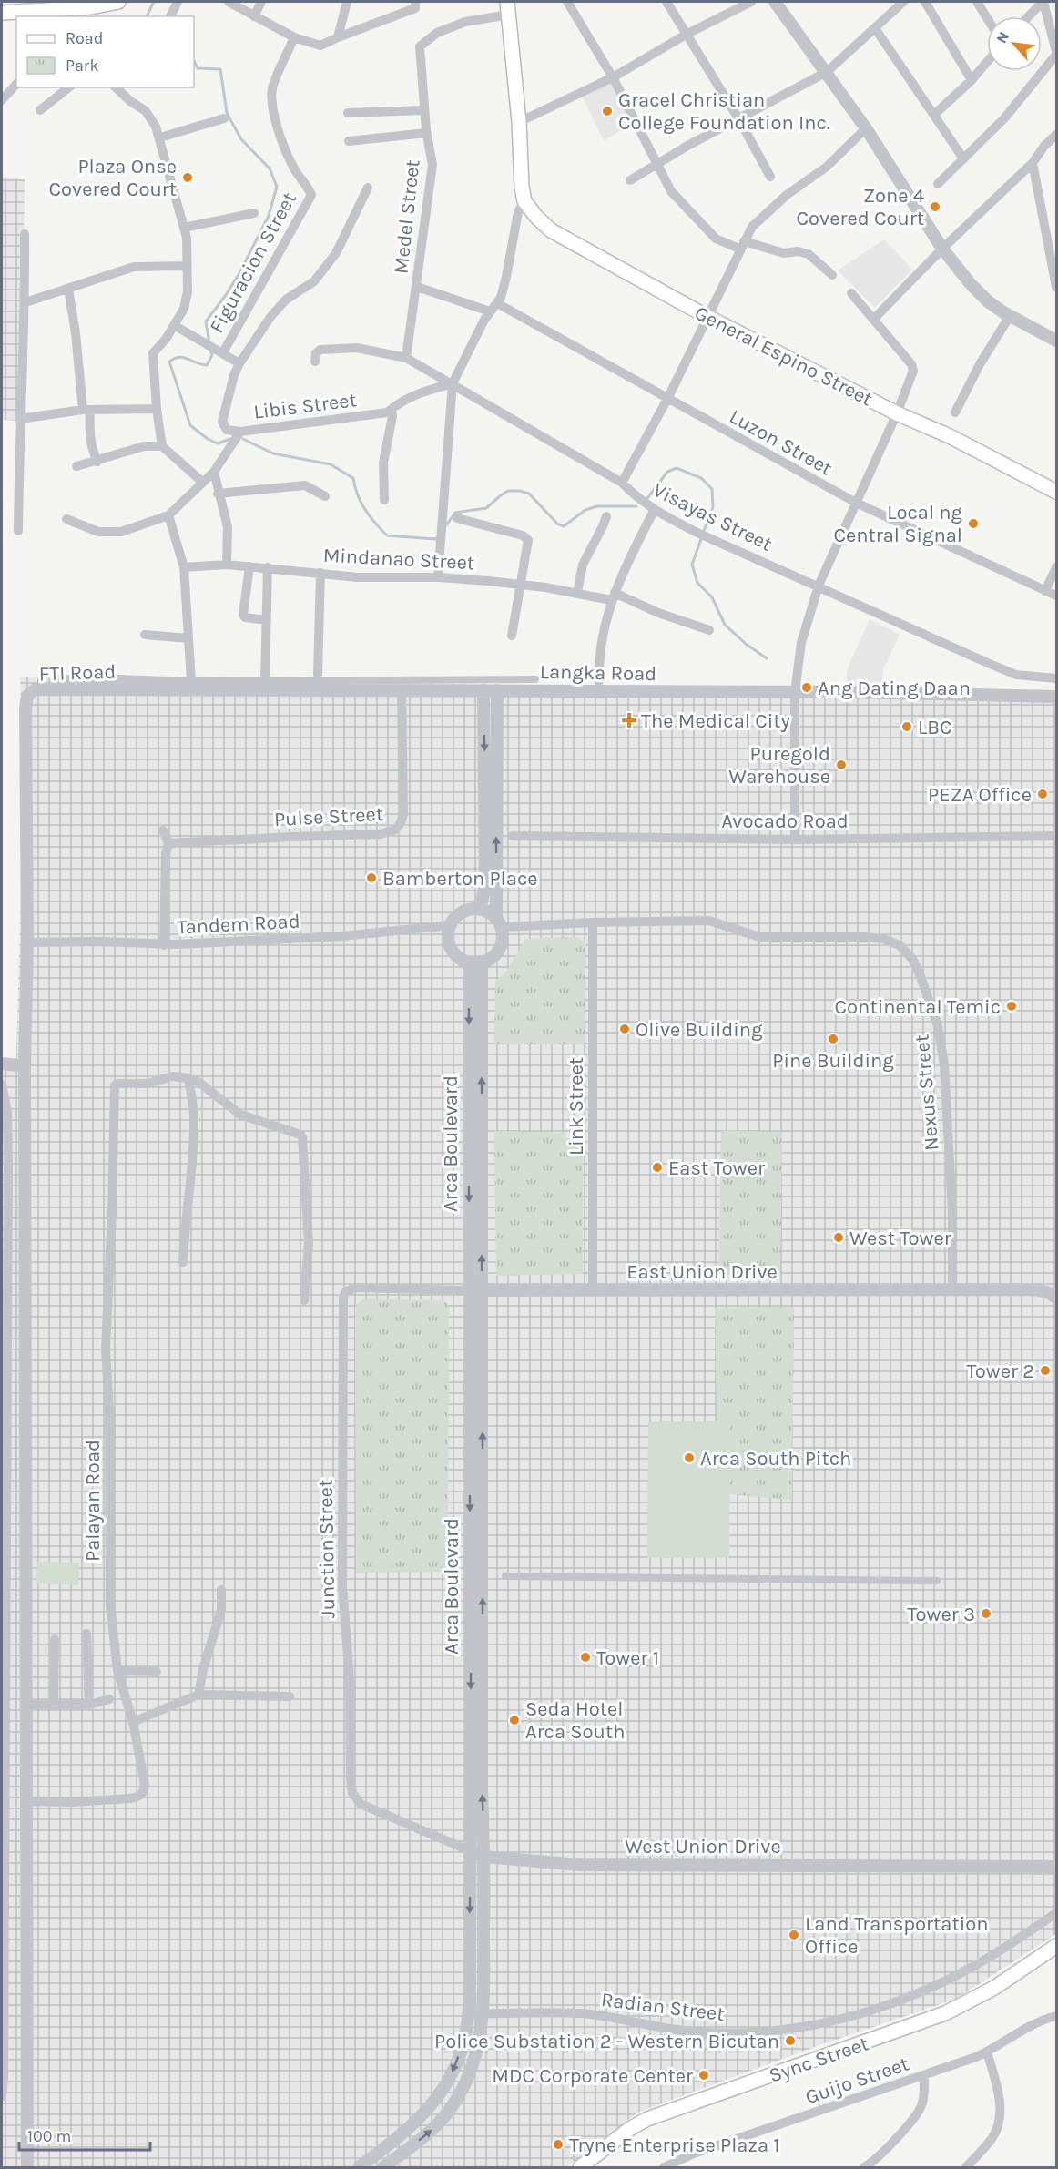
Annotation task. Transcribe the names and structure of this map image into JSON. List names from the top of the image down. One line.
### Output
{"streets":{"main road":["General Espino Street","Sync Street"],"street":["Medel Street","Figuracion Street","Libis Street","Luzon Street","Visayas Street","Mindanao Street","FTI Road","Langka Road","Pulse Street","Avocado Road","Tandem Road","Nexus Street","Link Street","Arca Boulevard","East Union Drive","Palayan Road","Junction Street","West Union Drive","Radian Street","Guijo Street"]},"crossings":[["Medel Street","Visayas Street"],["Libis Street","Visayas Street"],["FTI Road","Langka Road"],["FTI Road","Pulse Street"],["FTI Road","Tandem Road"],["FTI Road","Palayan Road"],["Langka Road","Pulse Street"],["Tandem Road","Nexus Street"],["Tandem Road","Arca Boulevard"],["Nexus Street","Link Street"],["Nexus Street","Arca Boulevard"],["Nexus Street","East Union Drive"],["Link Street","East Union Drive"],["Arca Boulevard","East Union Drive"],["Arca Boulevard","West Union Drive"],["Arca Boulevard","Radian Street"],["East Union Drive","Junction Street"],["Junction Street","West Union Drive"]],"places":{"other":["Gracel Christian College Foundation Inc.","Plaza Onse Covered Court","Zone 4 Covered Court","Local ng Central Signal","Ang Dating Daan","LBC","Puregold Warehouse","PEZA Office","Bamberton Place","Continental Temic","Olive Building","Pine Building","East Tower","West Tower","Tower 2","Arca South Pitch","Tower 3","Tower 1","Seda Hotel Arca South","Land Transportation Office","Police Substation 2 - Western Bicutan","MDC Corporate Center","Tryne Enterprise Plaza 1"],"health":["The Medical City"]},"legend":["Road","Park"],"scale_bar":"100 m","north":"top left"}
